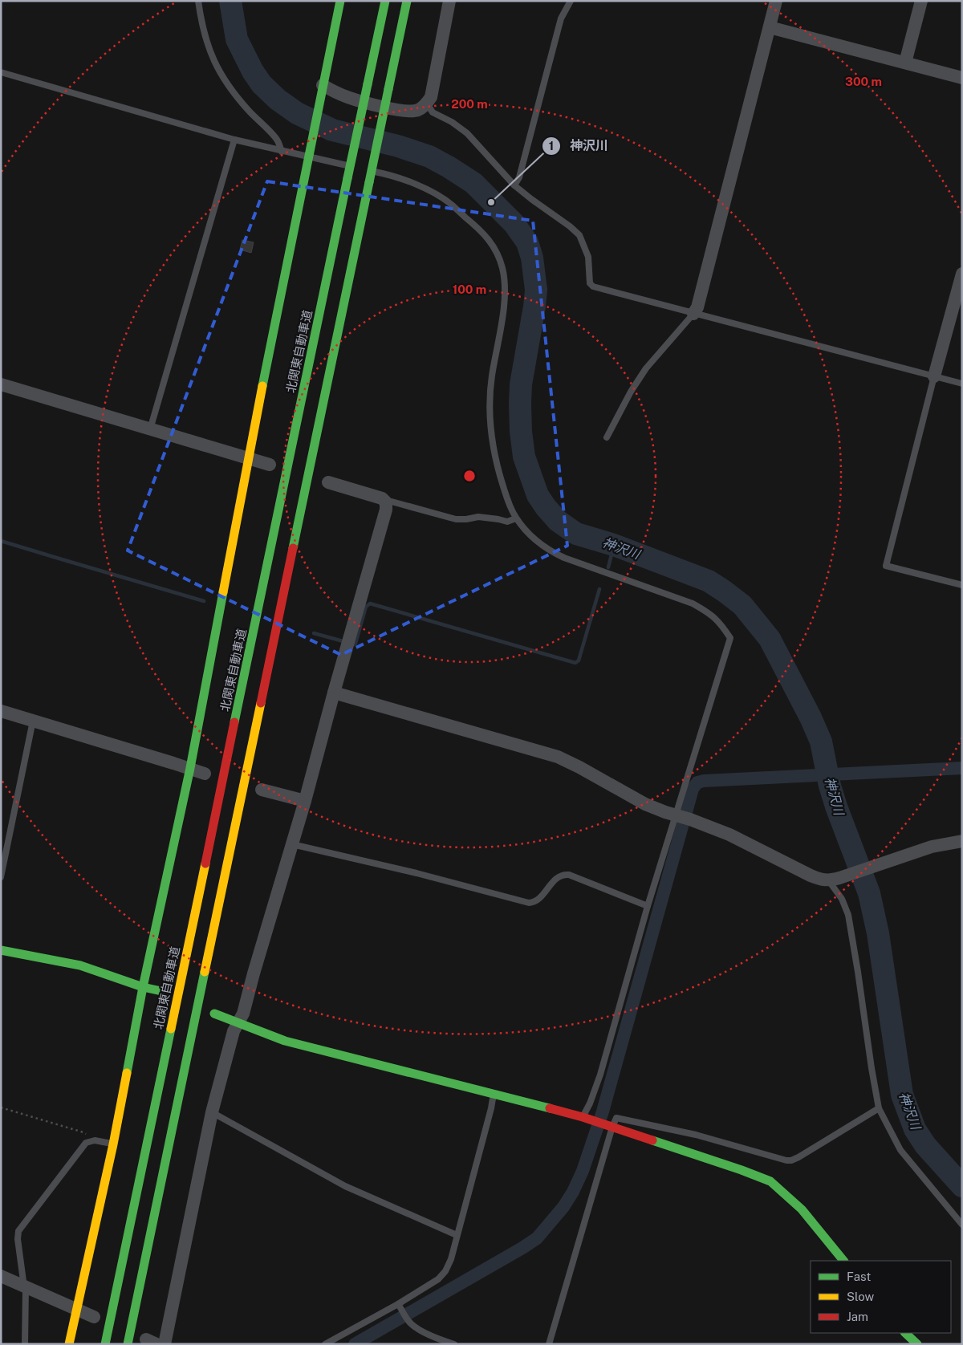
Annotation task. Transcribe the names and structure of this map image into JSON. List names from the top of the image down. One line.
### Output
{"streets":{"main road":["北関東自動車道"]},"water":["神沢川"],"places":["神沢川"],"legend":["Fast","Slow","Jam"],"rings":["300 m","200 m","100 m"]}
